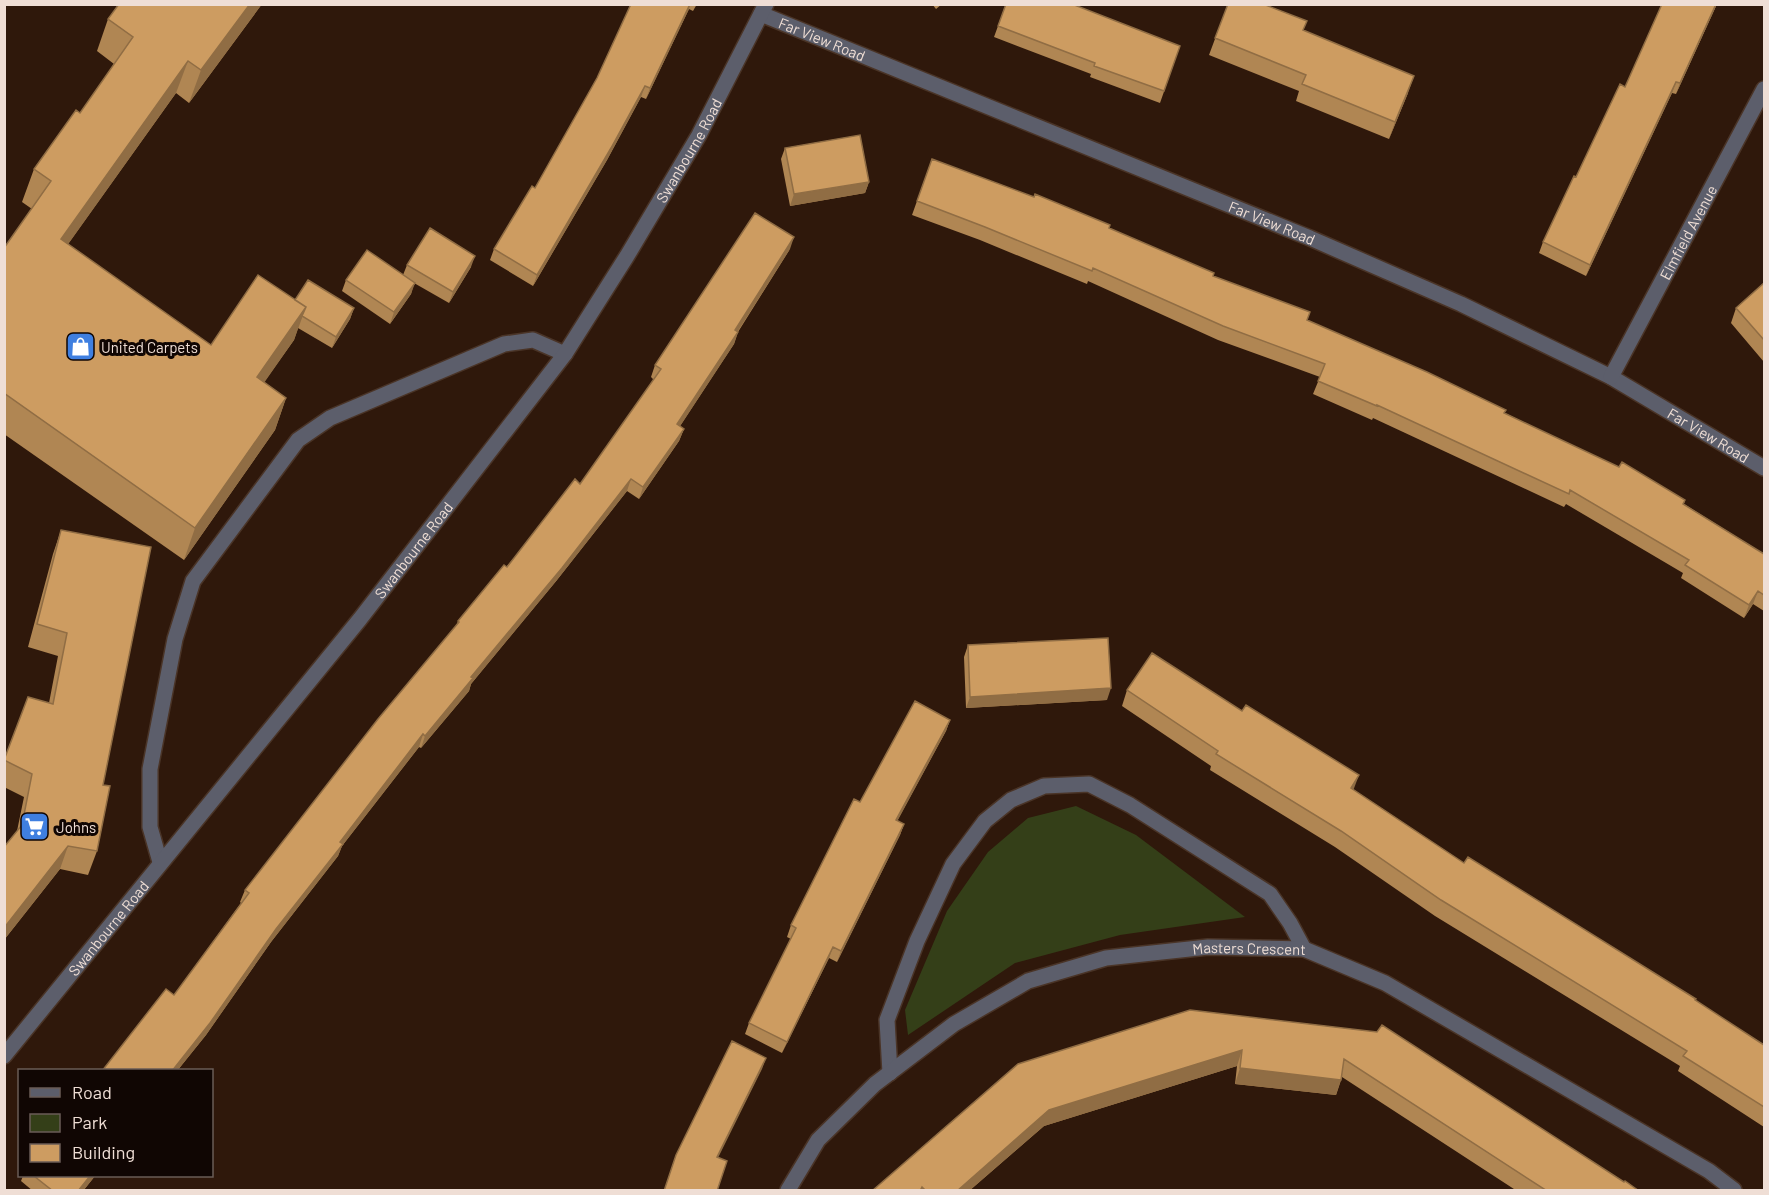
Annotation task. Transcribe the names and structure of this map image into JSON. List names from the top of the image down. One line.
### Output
{"streets":{"street":["Far View Road","Swanbourne Road","Elmfield Avenue","Masters Crescent"]},"crossings":[["Far View Road","Swanbourne Road"],["Far View Road","Elmfield Avenue"]],"places":{"shop":["United Carpets"],"supermarket":["Johns"]},"legend":["Road","Park","Building"]}
